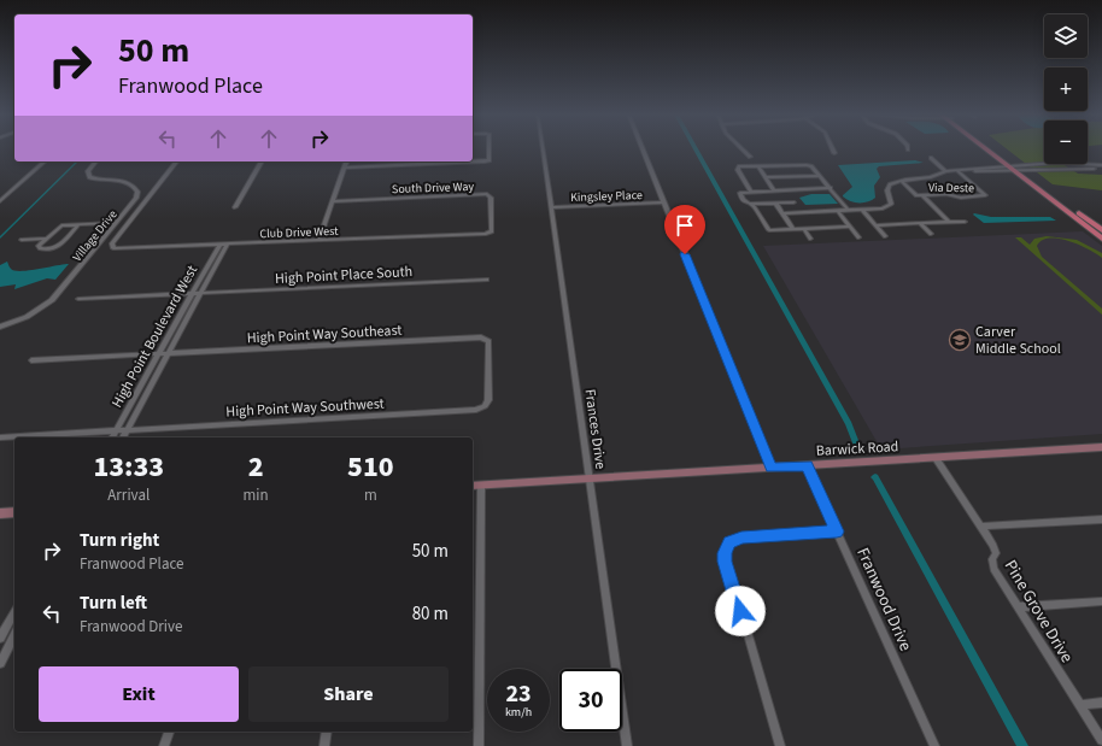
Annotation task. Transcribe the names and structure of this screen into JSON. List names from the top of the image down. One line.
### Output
{"streets":{"street":["South Drive Way","Via Deste","Kingsley Place","Club Drive West","Village Drive","High Point Place South","High Point Way Southeast","High Point Boulevard West","High Point Way Southwest","Frances Drive","Barwick Road","Franwood Drive","Pine Grove Drive"]},"crossings":[["South Drive Way","Club Drive West"],["Kingsley Place","Frances Drive"],["Club Drive West","High Point Boulevard West"],["High Point Place South","High Point Boulevard West"],["High Point Way Southeast","High Point Boulevard West"],["High Point Way Southeast","High Point Way Southwest"],["High Point Boulevard West","High Point Way Southwest"],["Frances Drive","Barwick Road"],["Barwick Road","Franwood Drive"],["Barwick Road","Pine Grove Drive"]],"places":{"school or university":["Carver Middle School"]},"page":{"map_buttons":["+","−"],"turn":["50 m","Franwood Place"],"eta":["13:33","Arrival","2","min","510","m"],"list":[{"name":"Turn right","note":"Franwood Place","value":"50 m"},{"name":"Turn left","note":"Franwood Drive","value":"80 m"}],"buttons":["Exit","Share"],"speed":"23 km/h","limit":"30"}}
